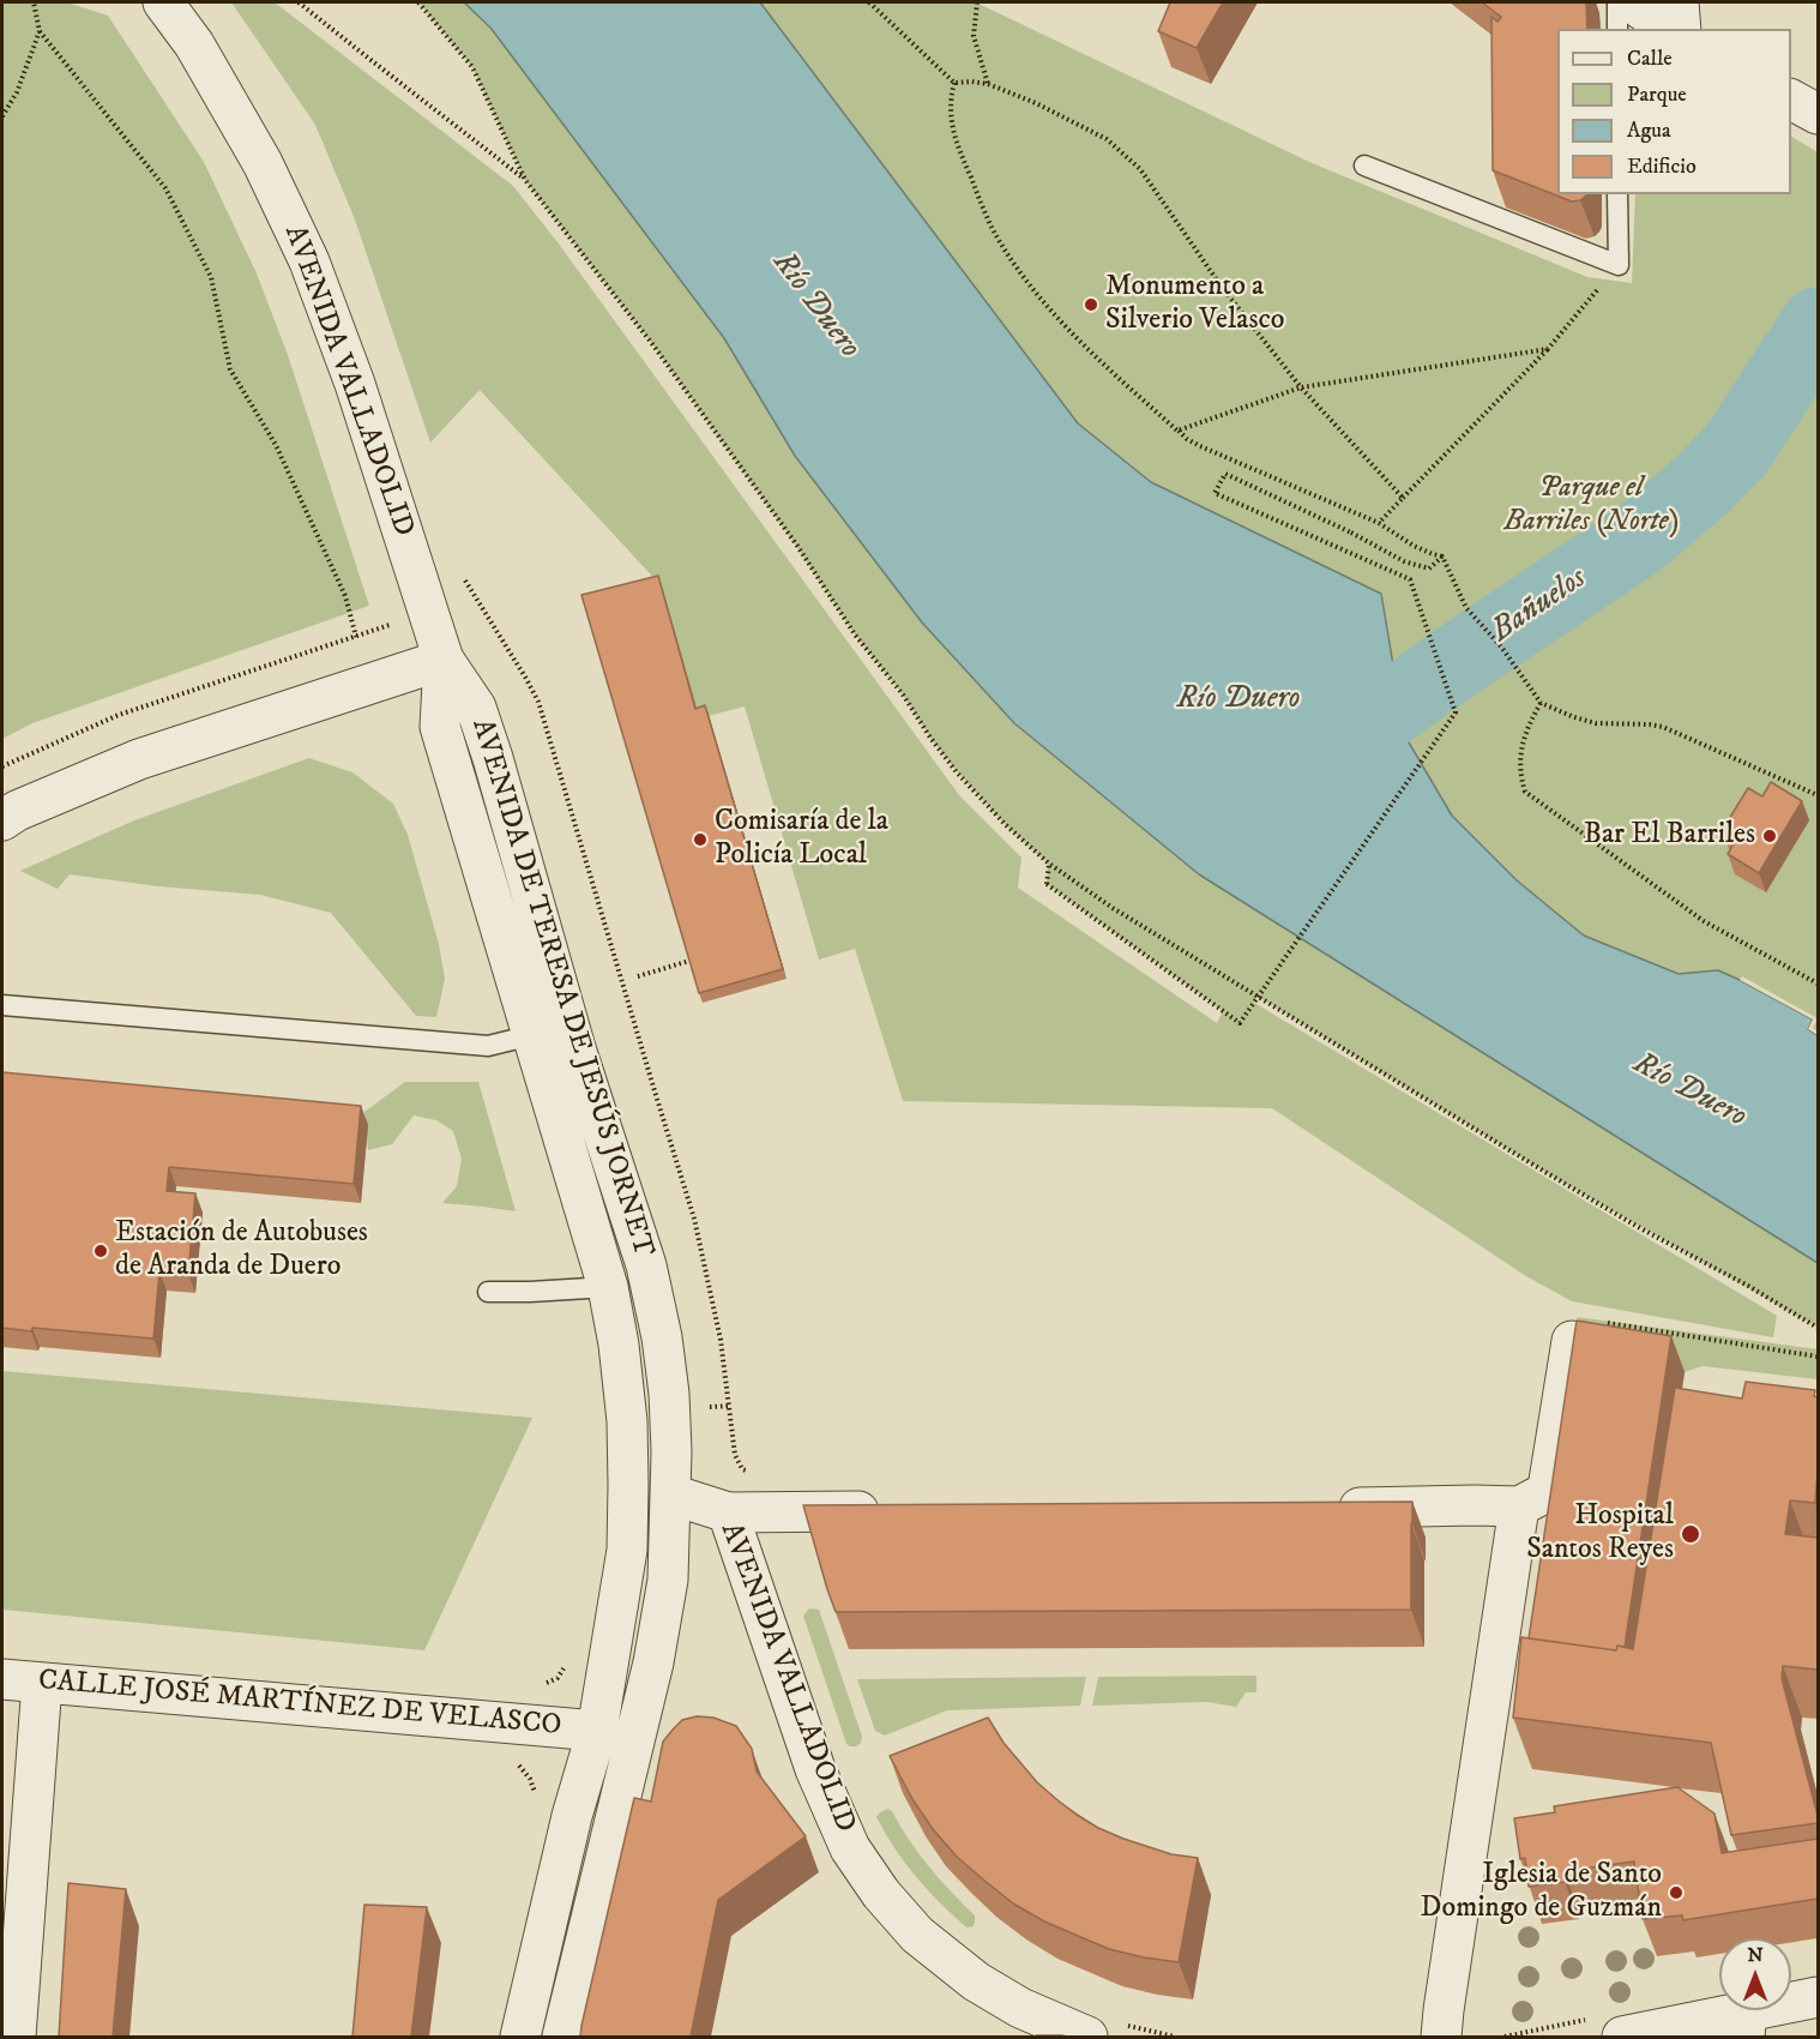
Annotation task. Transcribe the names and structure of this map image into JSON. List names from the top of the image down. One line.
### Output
{"streets":{"street":["AVENIDA VALLADOLID","AVENIDA DE TERESA DE JESÚS JORNET","CALLE JOSÉ MARTÍNEZ DE VELASCO"]},"crossings":[["AVENIDA VALLADOLID","AVENIDA DE TERESA DE JESÚS JORNET"],["AVENIDA DE TERESA DE JESÚS JORNET","CALLE JOSÉ MARTÍNEZ DE VELASCO"]],"water":["Río Duero","Bañuelos"],"parks":["Parque el Barriles (Norte)"],"places":["Monumento a Silverio Velasco","Bar El Barriles","Comisaría de la Policía Local","Estación de Autobuses de Aranda de Duero","Hospital Santos Reyes","Iglesia de Santo Domingo de Guzmán"],"legend":["Calle","Parque","Agua","Edificio"],"north":"top"}
